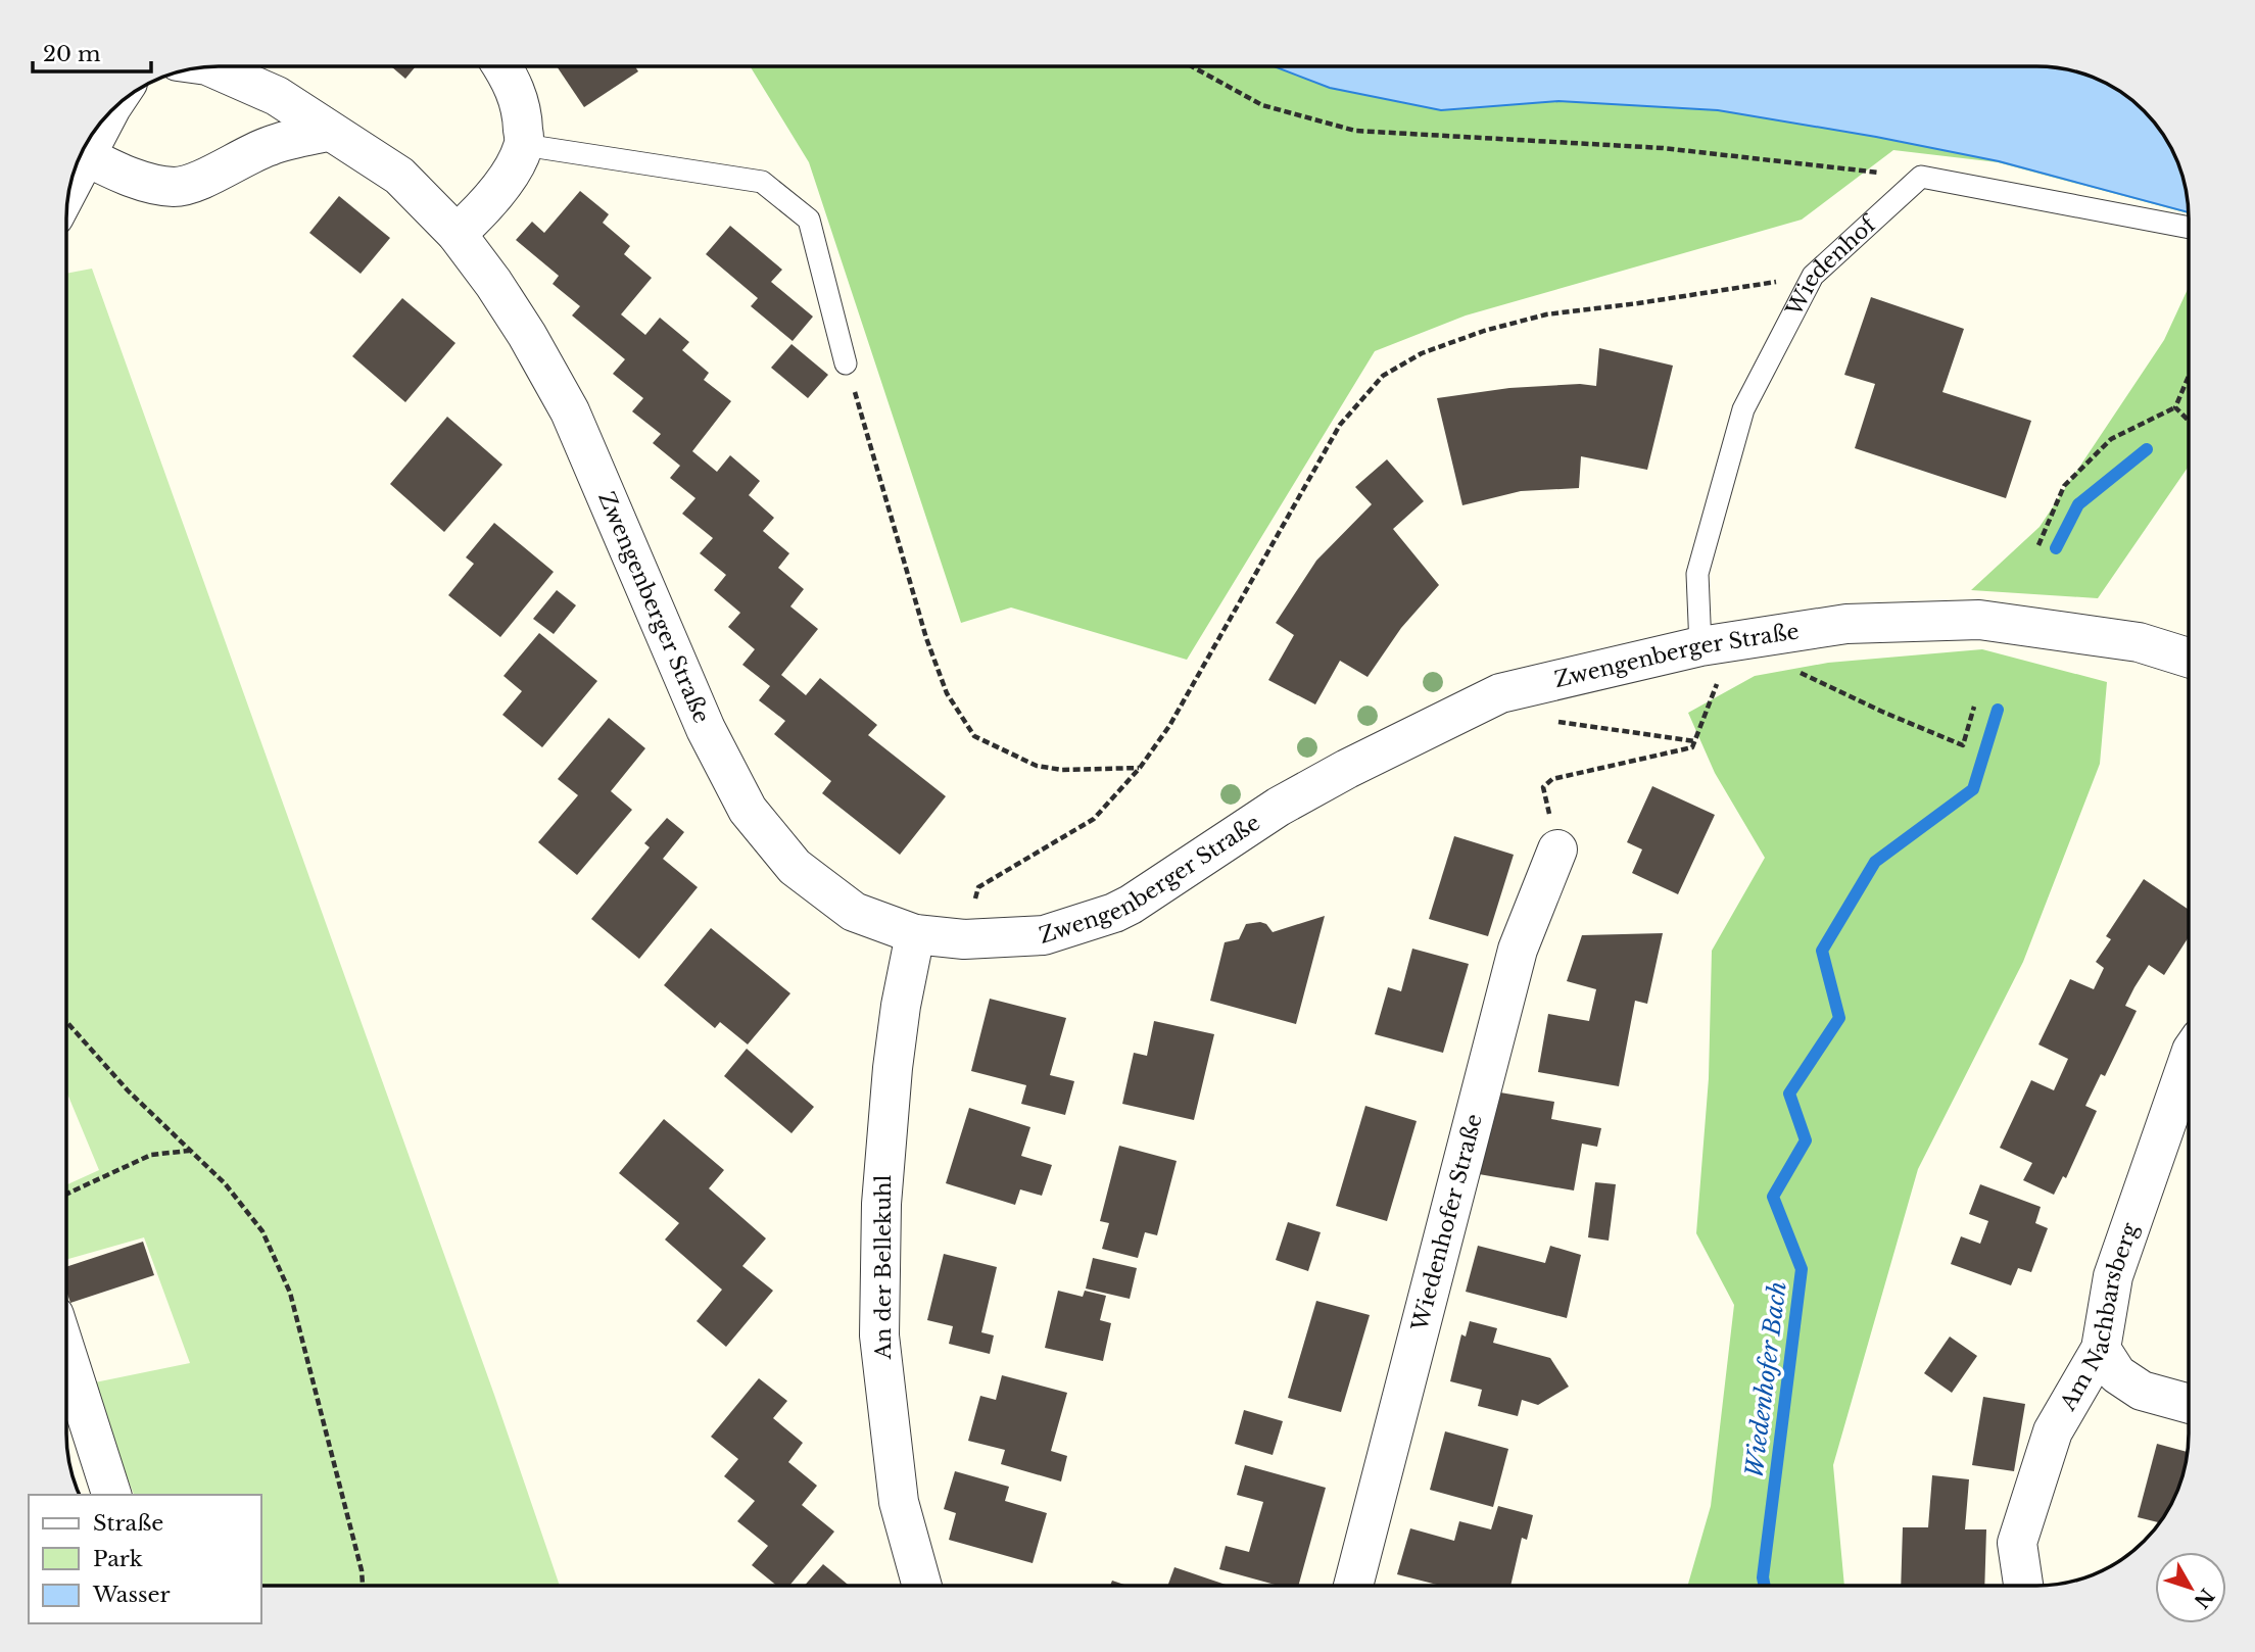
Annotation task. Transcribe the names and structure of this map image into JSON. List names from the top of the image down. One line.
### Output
{"streets":{"street":["Zwengenberger Straße","Wiedenhofer Straße","An der Bellekuhl","Am Nachbarsberg"],"lane":["Wiedenhof"]},"crossings":[["Wiedenhof","Zwengenberger Straße"],["Zwengenberger Straße","An der Bellekuhl"]],"water":["Wiedenhofer Bach"],"legend":["Straße","Park","Wasser"],"scale_bar":"20 m","north":"bottom right"}
